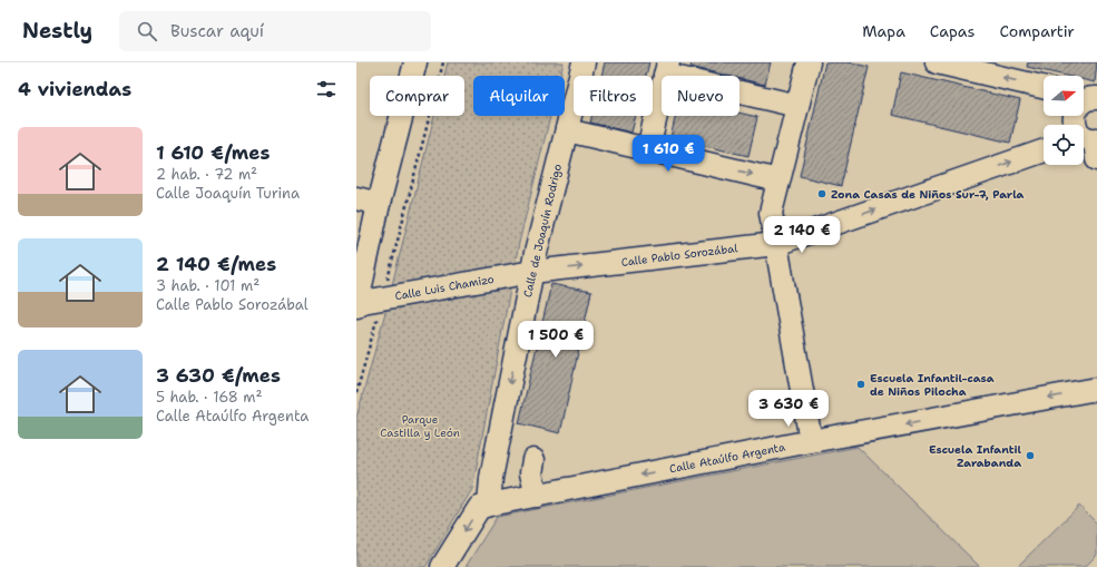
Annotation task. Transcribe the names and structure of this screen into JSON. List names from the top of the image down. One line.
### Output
{"streets":{"street":["Calle de Joaquín Rodrigo","Calle Pablo Sorozábal","Calle Luis Chamizo","Calle Ataúlfo Argenta"]},"crossings":[["Calle de Joaquín Rodrigo","Calle Pablo Sorozábal"],["Calle de Joaquín Rodrigo","Calle Luis Chamizo"],["Calle de Joaquín Rodrigo","Calle Ataúlfo Argenta"],["Calle Pablo Sorozábal","Calle Luis Chamizo"]],"one_way":["Calle Pablo Sorozábal","Calle Ataúlfo Argenta"],"parks":["Parque Castilla y León"],"places":["Zona Casas de Niños Sur-7, Parla","Escuela Infantil-casa de Niños Pilocha","Escuela Infantil Zarabanda"],"north":"right","page":{"header":"Nestly","search":"Buscar aquí","nav":["Mapa","Capas","Compartir"],"heading":"4 viviendas","chip":["Comprar","Alquilar","Filtros","Nuevo"],"list":[{"name":"1 610 €/mes","note":"2 hab. · 72 m² · Calle Joaquín Turina"},{"name":"2 140 €/mes","note":"3 hab. · 101 m² · Calle Pablo Sorozábal"},{"name":"3 630 €/mes","note":"5 hab. · 168 m² · Calle Ataúlfo Argenta"}],"price":["1 610 €","2 140 €","1 500 €","3 630 €"]}}
